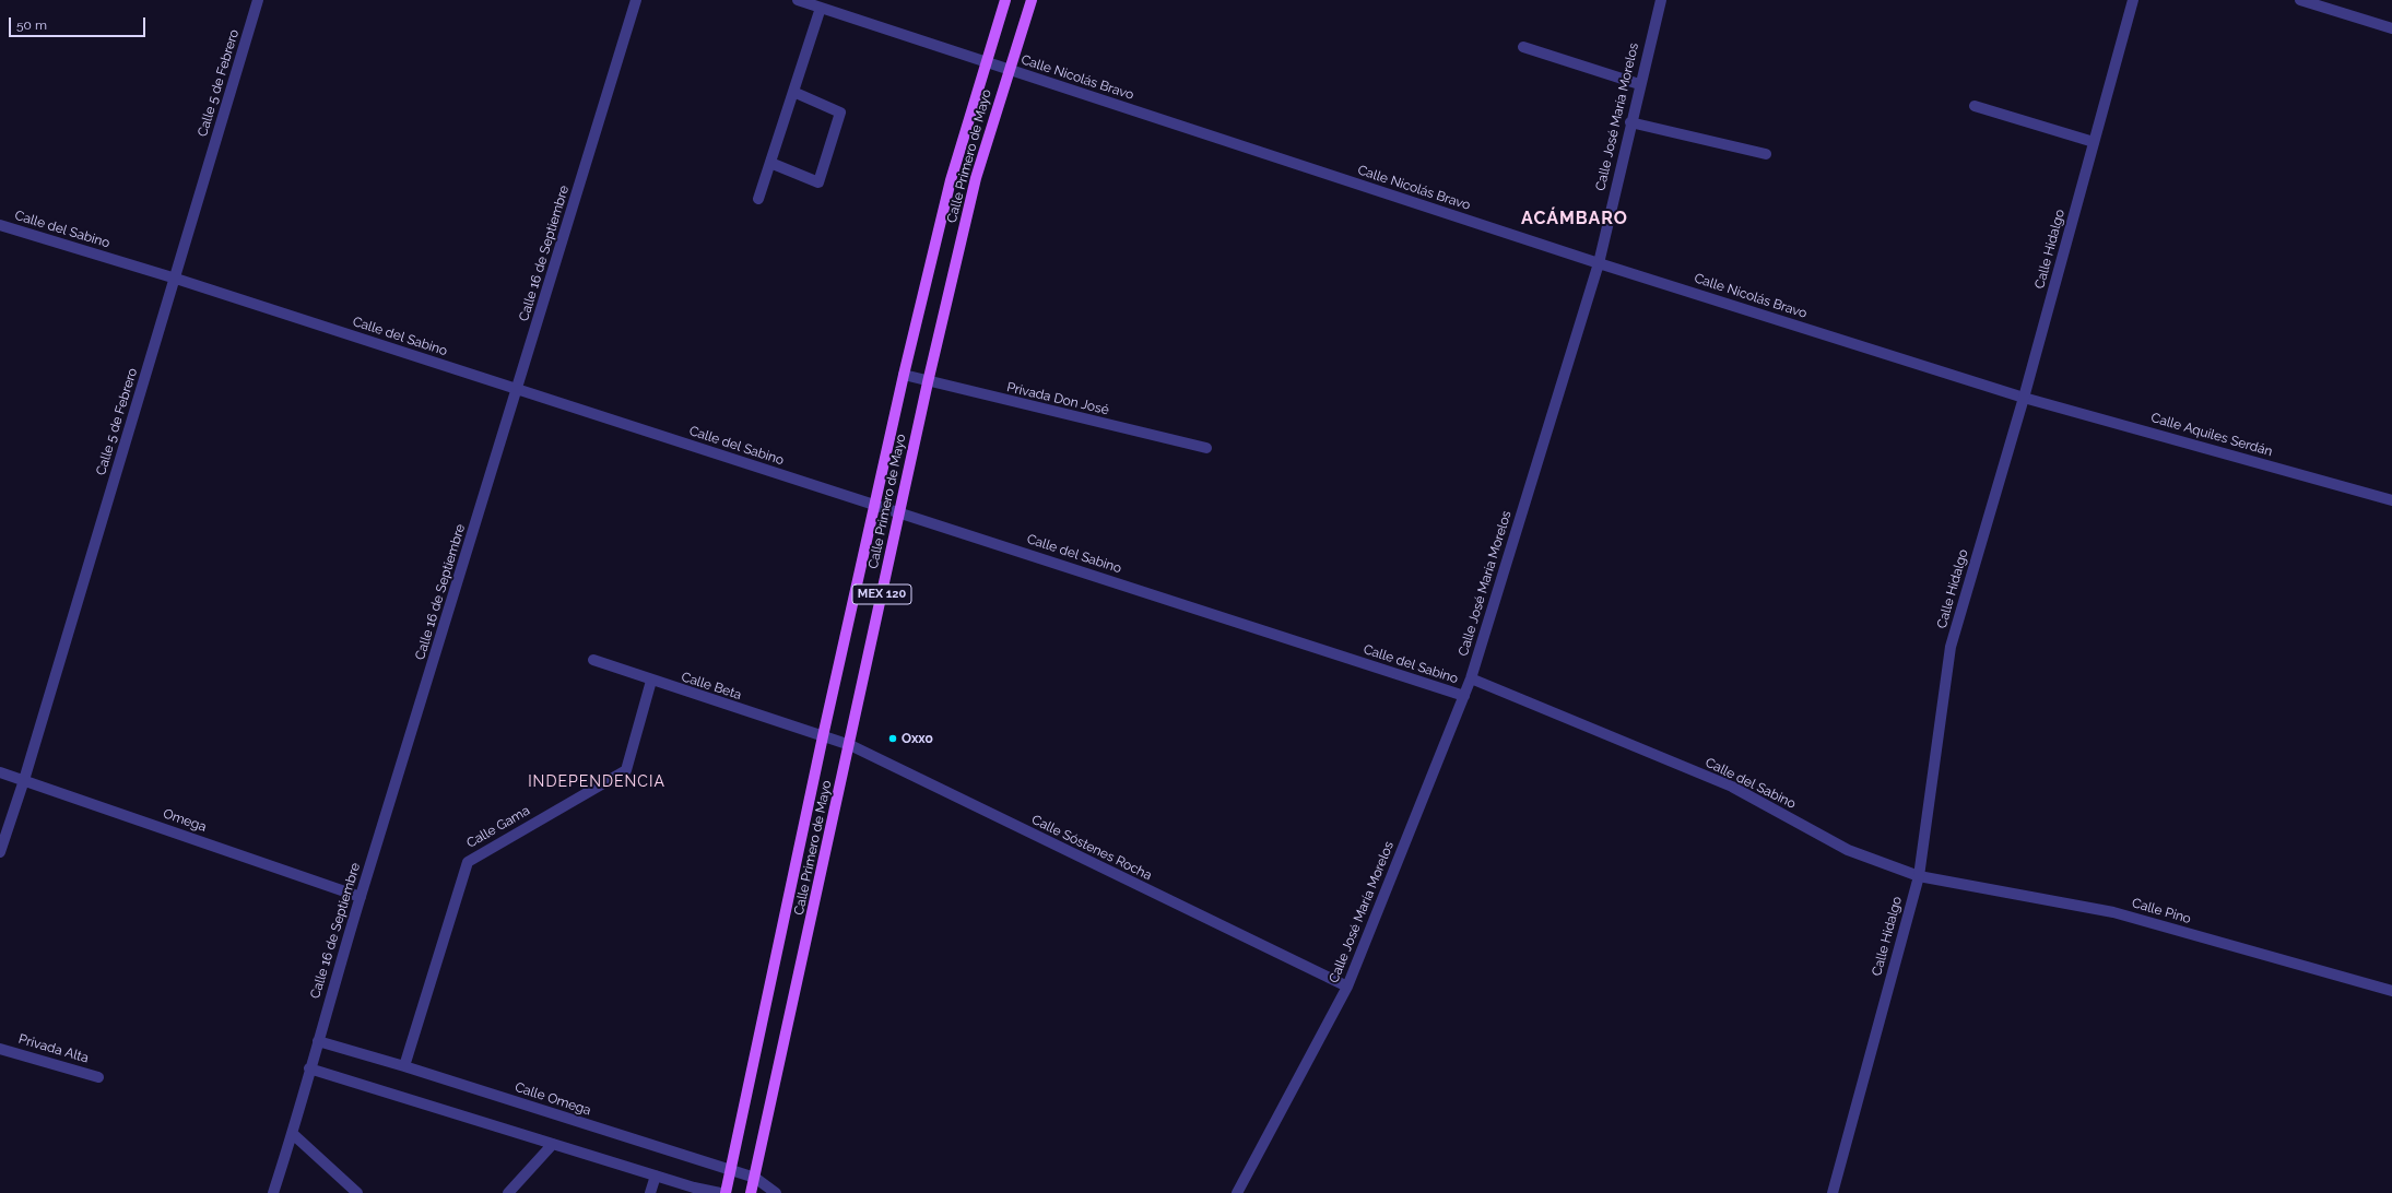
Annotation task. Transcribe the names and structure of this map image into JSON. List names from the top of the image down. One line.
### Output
{"streets":{"main road":["Calle Primero de Mayo","MEX 120"],"street":["Calle Nicolás Bravo","Calle 5 de Febrero","Calle José María Morelos","Calle del Sabino","Calle Hidalgo","Calle 16 de Septiembre","Privada Don José","Calle Aquiles Serdán","Calle Beta","Omega","Calle Gama","Calle Sóstenes Rocha","Calle Pino","Privada Alta","Calle Omega"]},"crossings":[["Calle Nicolás Bravo","Calle José María Morelos"],["Calle Nicolás Bravo","Calle Primero de Mayo"],["Calle Nicolás Bravo","Calle Hidalgo"],["Calle Nicolás Bravo","Calle Aquiles Serdán"],["Calle 5 de Febrero","Calle del Sabino"],["Calle 5 de Febrero","Omega"],["Calle José María Morelos","Calle del Sabino"],["Calle José María Morelos","Calle Sóstenes Rocha"],["Calle Primero de Mayo","Calle del Sabino"],["Calle Primero de Mayo","Privada Don José"],["Calle Primero de Mayo","Calle Beta"],["Calle Primero de Mayo","Calle Sóstenes Rocha"],["Calle Primero de Mayo","Calle Omega"],["Calle del Sabino","Calle Hidalgo"],["Calle del Sabino","Calle 16 de Septiembre"],["Calle del Sabino","Calle Pino"],["Calle Hidalgo","Calle Aquiles Serdán"],["Calle Hidalgo","Calle Pino"],["Calle 16 de Septiembre","Omega"],["Calle 16 de Septiembre","Calle Omega"],["Calle Beta","Calle Gama"],["Calle Beta","Calle Sóstenes Rocha"],["Calle Gama","Calle Omega"]],"districts":["ACÁMBARO","INDEPENDENCIA"],"places":["Oxxo"],"scale_bar":"50 m"}
